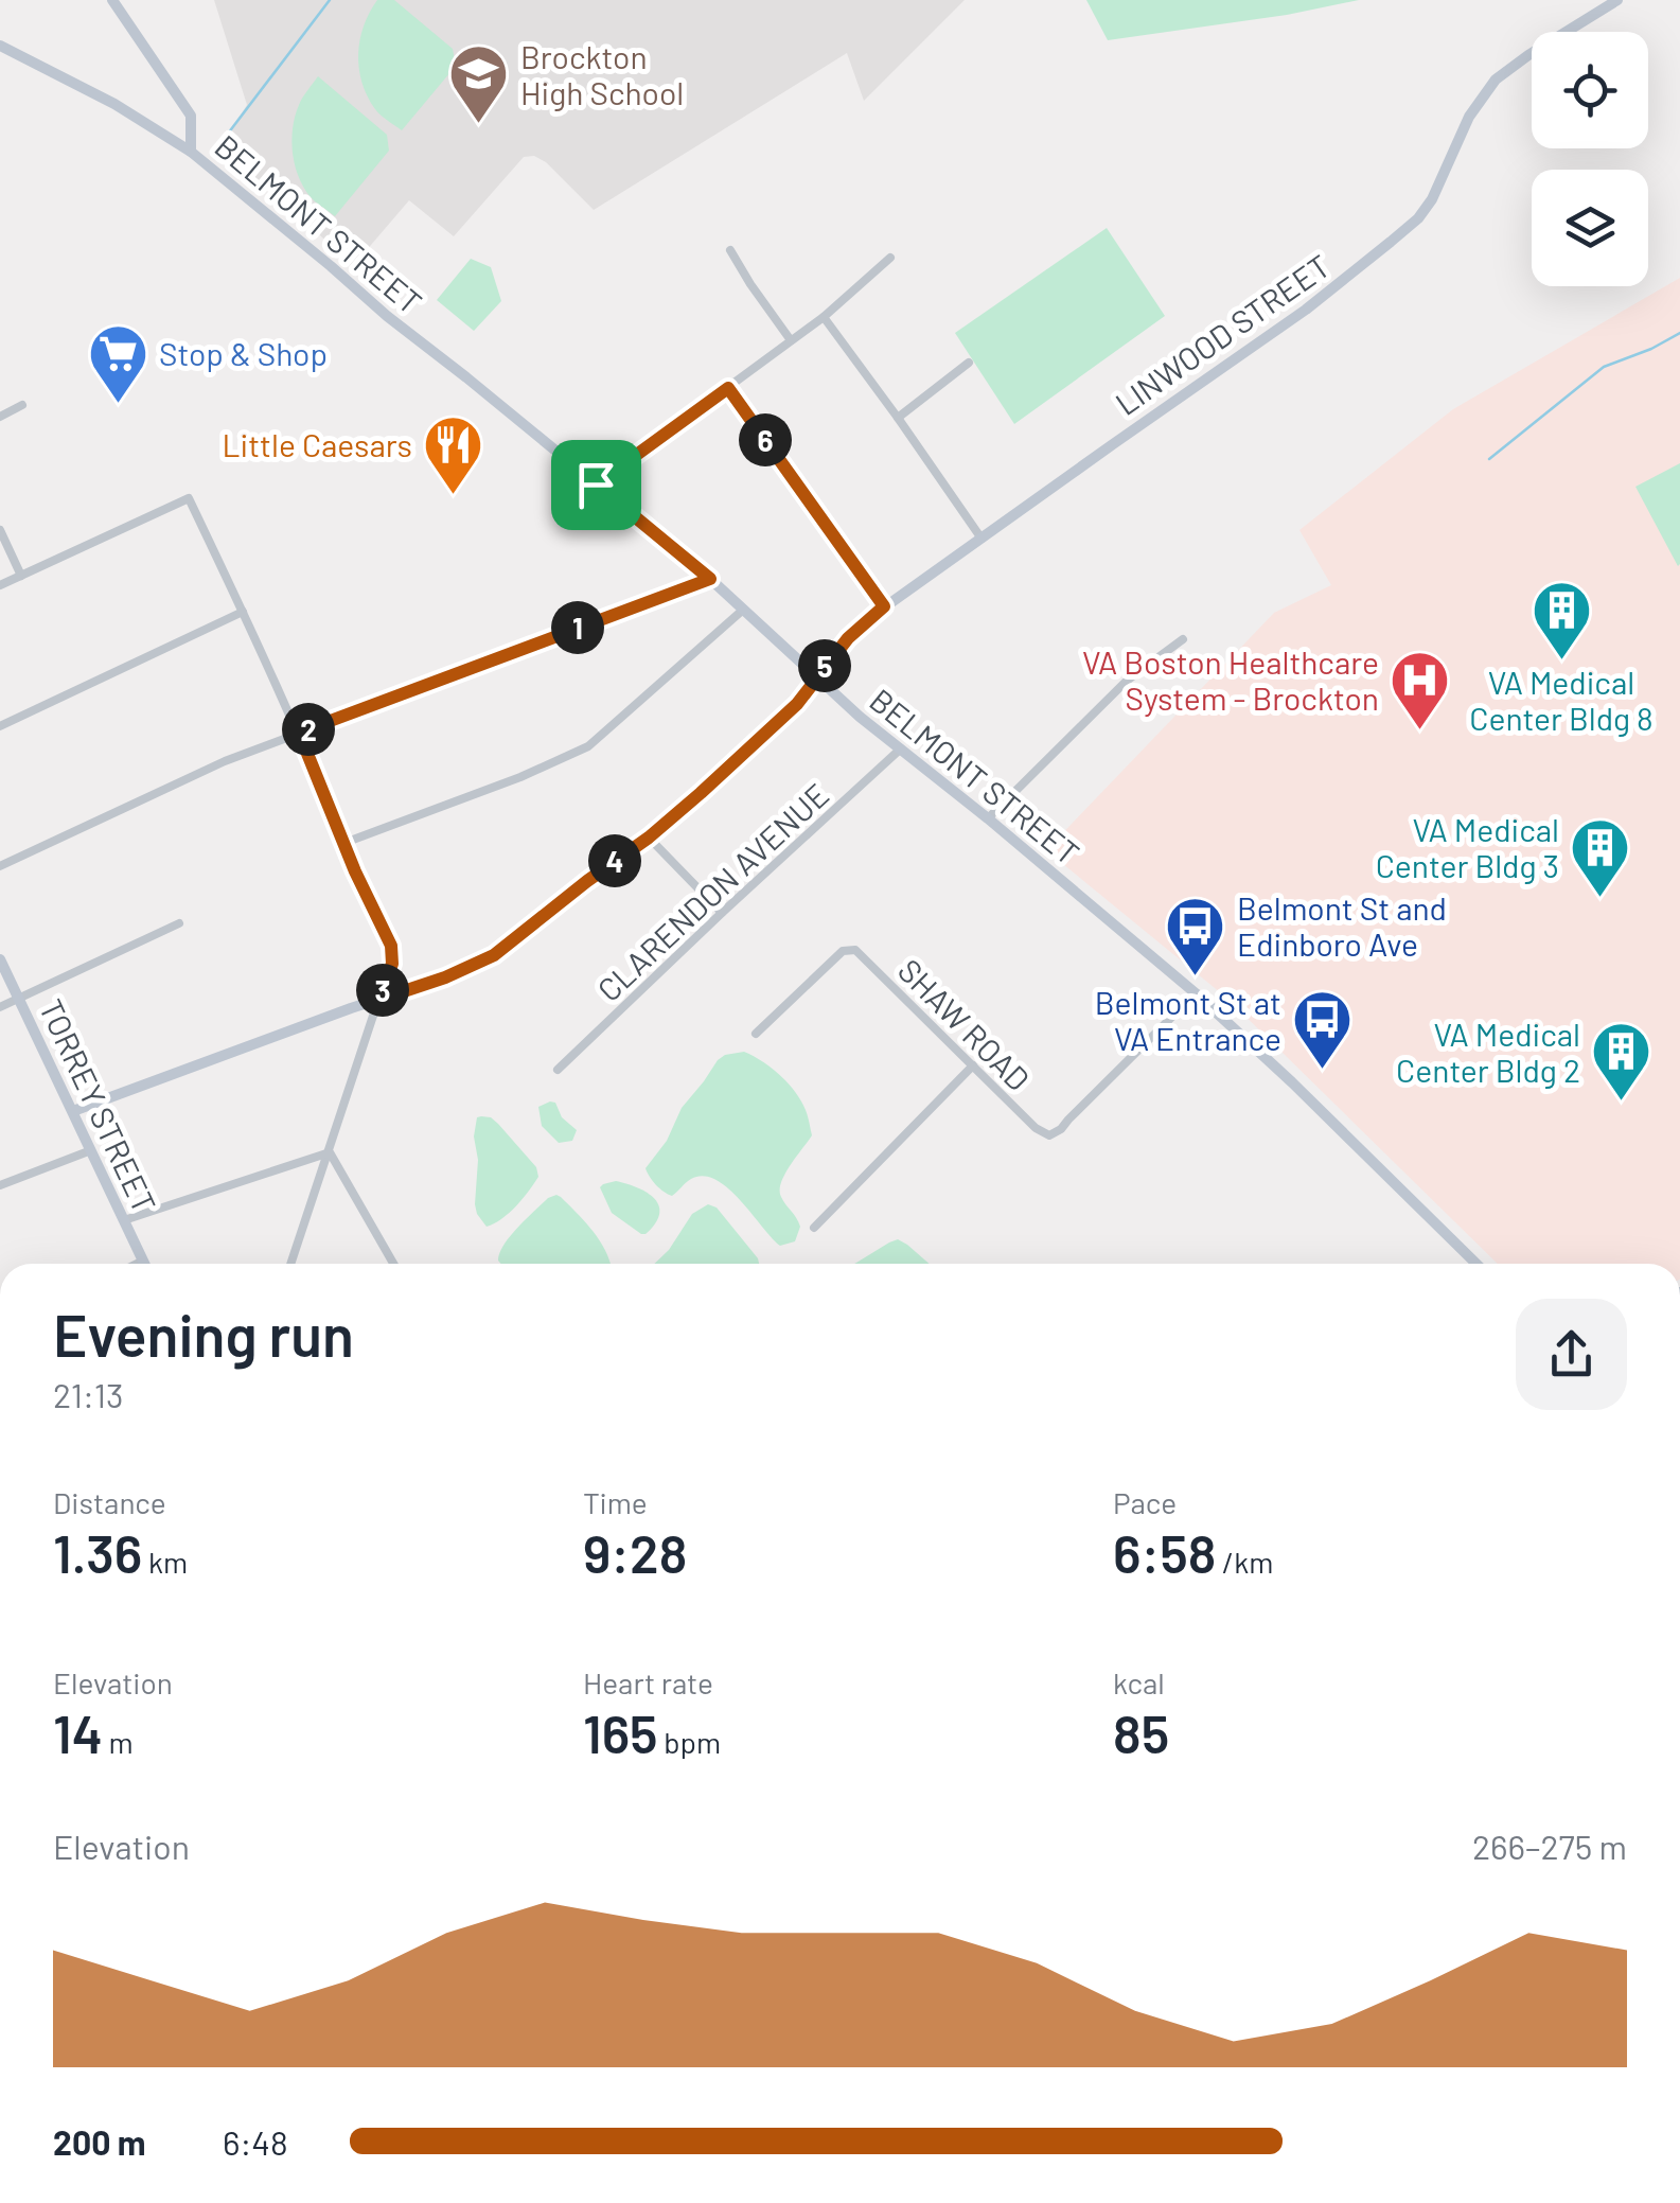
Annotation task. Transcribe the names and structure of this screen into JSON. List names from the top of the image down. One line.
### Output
{"streets":{"main road":["BELMONT STREET","LINWOOD STREET","TORREY STREET"],"street":["CLARENDON AVENUE","SHAW ROAD"]},"crossings":[["BELMONT STREET","LINWOOD STREET"],["BELMONT STREET","CLARENDON AVENUE"],["BELMONT STREET","SHAW ROAD"],["LINWOOD STREET","TORREY STREET"]],"places":{"school or university":["Brockton High School"],"supermarket":["Stop & Shop"],"restaurant":["Little Caesars"],"building":["VA Medical Center Bldg 8","VA Medical Center Bldg 3","VA Medical Center Bldg 2"],"hospital":["VA Boston Healthcare System - Brockton"],"bus stop":["Belmont St and Edinboro Ave","Belmont St at VA Entrance"]},"page":{"pins":["6","1","5","2","4","3"],"heading":["Evening run","21:13"],"stats":[["Distance","1.36 km"],["Time","9:28"],["Pace","6:58 /km"],["Elevation","14 m"],["Heart rate","165 bpm"],["kcal","85"]],"chart":["Elevation","266–275 m"],"list":[{"name":"200 m","note":"6:48"}]}}
